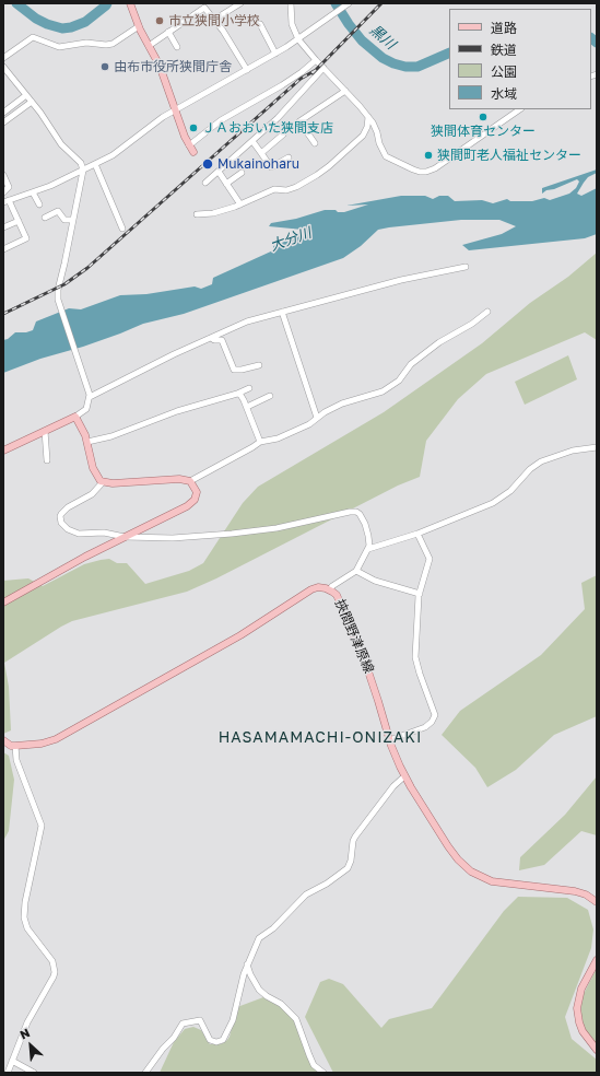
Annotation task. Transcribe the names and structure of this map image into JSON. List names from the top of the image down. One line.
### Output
{"streets":{"main road":["挾間野津原線"]},"districts":["HASAMAMACHI-ONIZAKI"],"water":["黒川","大分川"],"places":["市立狭間小学校","由布市役所狭間庁舎","狭間体育センター","ＪＡおおいた狭間支店","狭間町老人福祉センター","Mukainoharu"],"legend":["道路","鉄道","公園","水域"],"north":"top left"}
